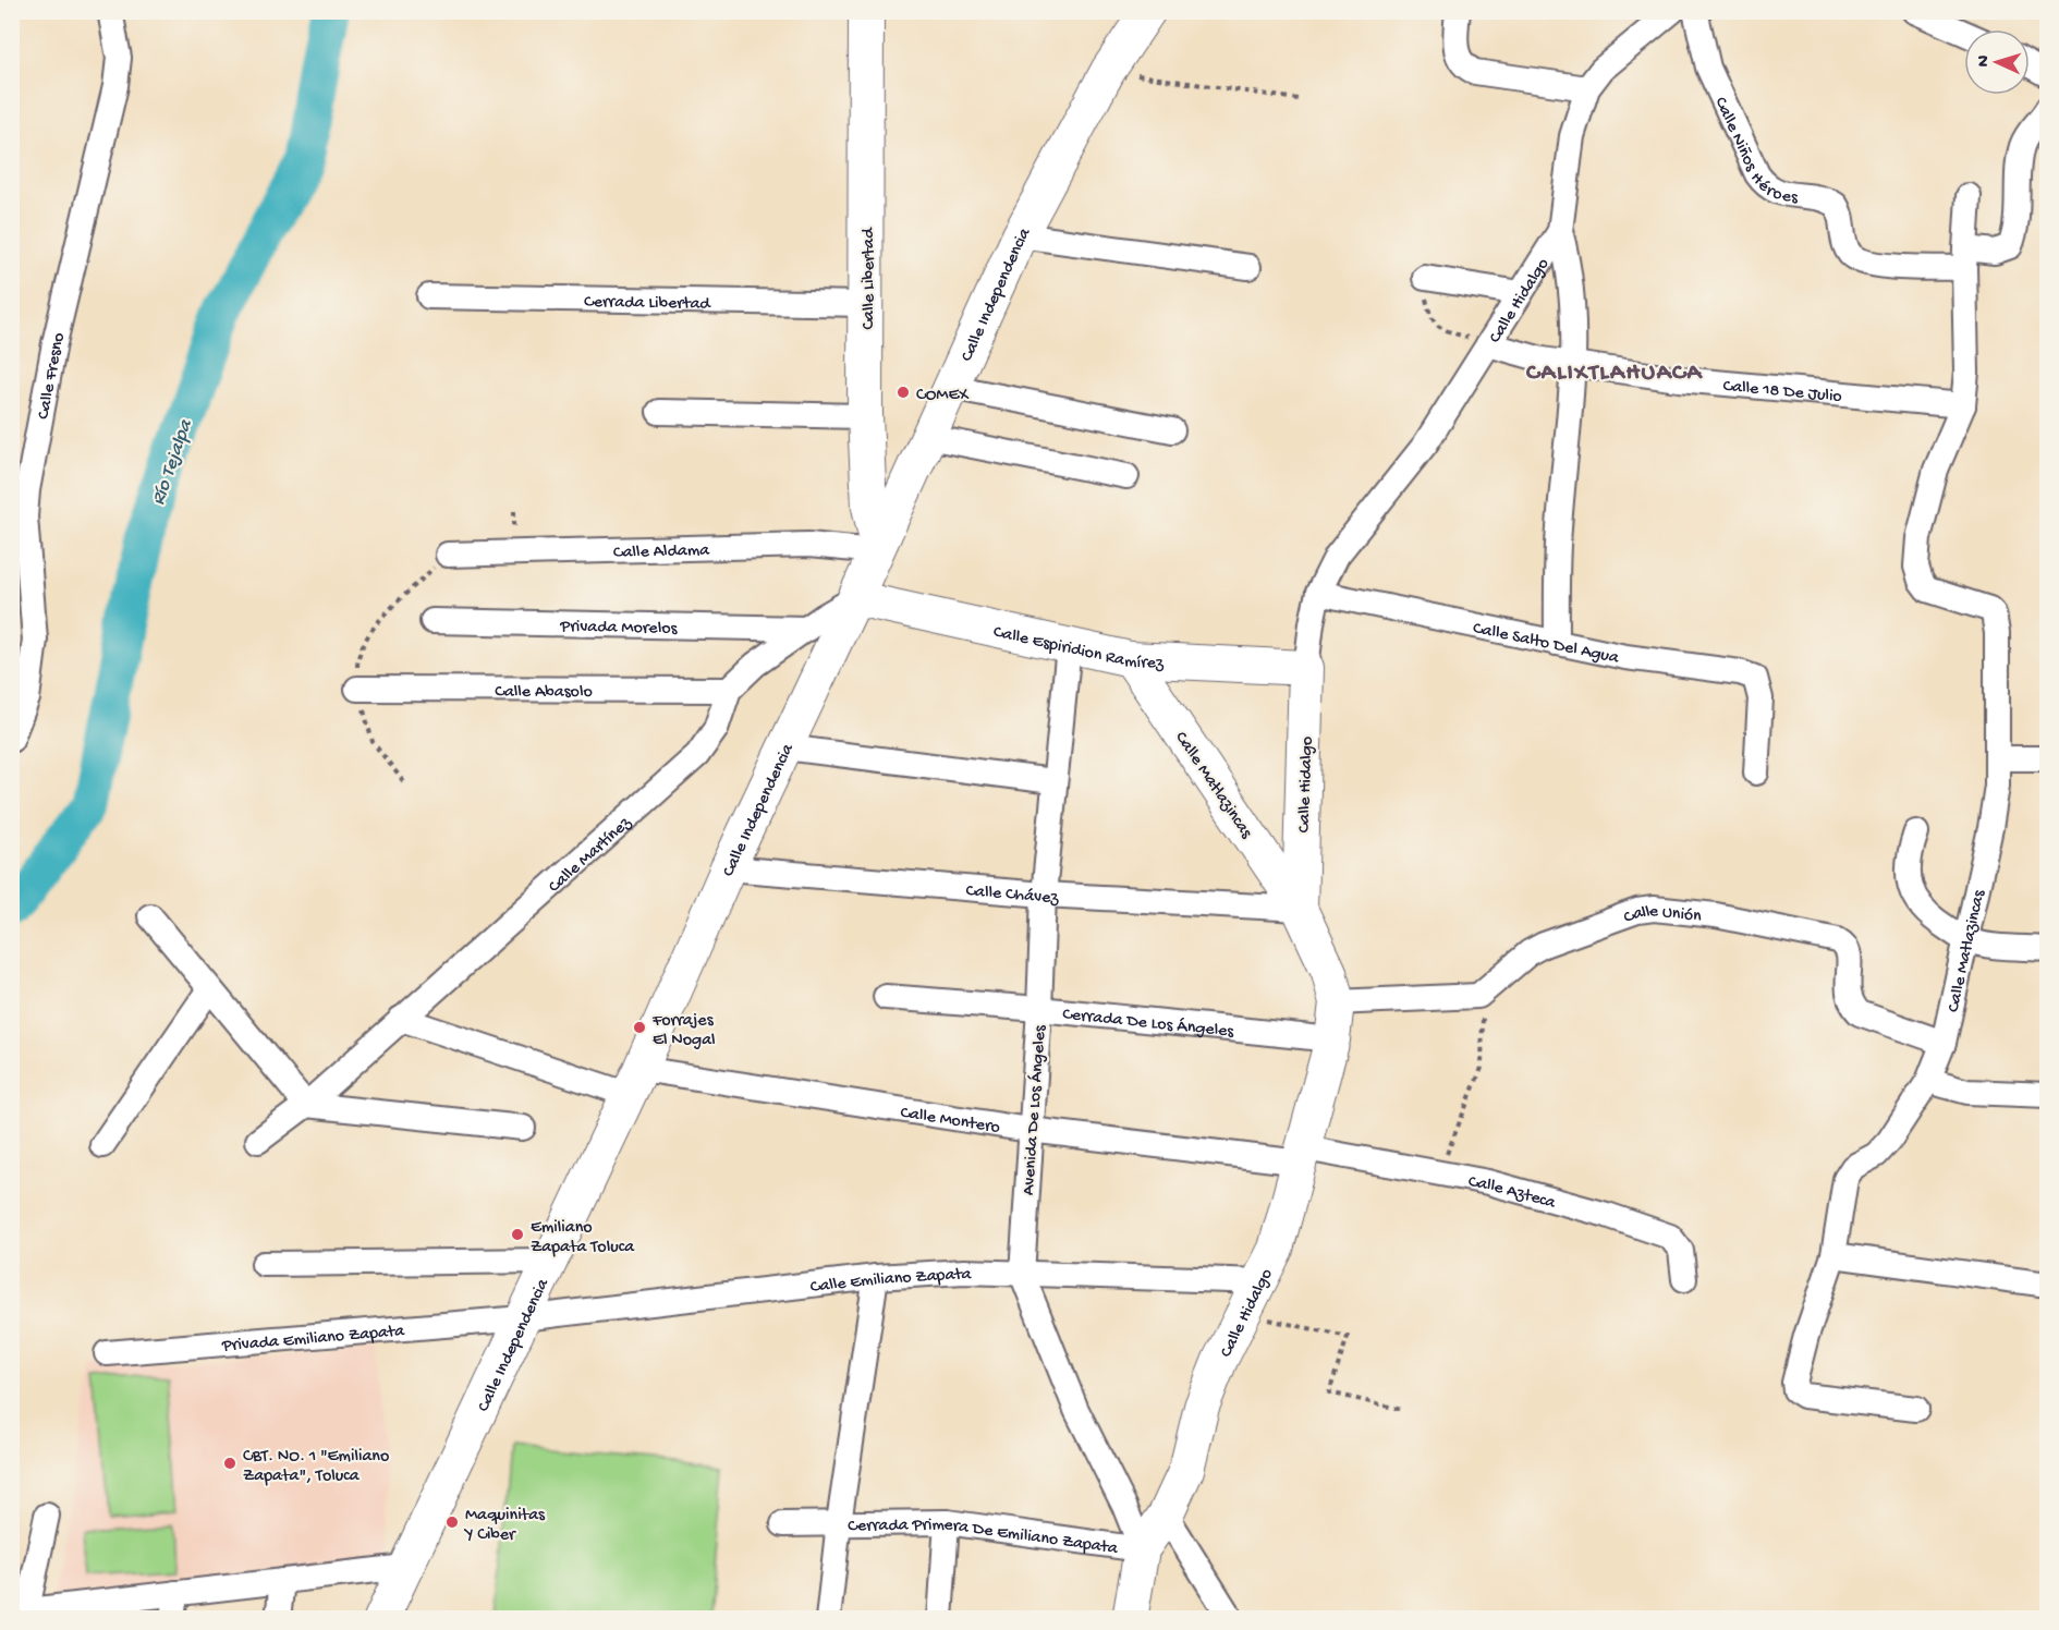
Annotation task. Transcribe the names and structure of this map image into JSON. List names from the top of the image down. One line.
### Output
{"streets":{"main road":["Calle Libertad","Calle Independencia","Calle Hidalgo","Calle Espiridion Ramírez","Calle Matlazincas","Cerrada Primera De Emiliano Zapata"],"street":["Calle Niños Héroes","Cerrada Libertad","Calle Fresno","Calle 18 De Julio","Calle Aldama","Privada Morelos","Calle Salto Del Agua","Calle Abasolo","Calle Martínez","Calle Chávez","Calle Unión","Cerrada De Los Ángeles","Avenida De Los Ángeles","Calle Montero","Calle Azteca","Calle Emiliano Zapata","Privada Emiliano Zapata"]},"crossings":[["Calle Libertad","Calle Independencia"],["Calle Libertad","Cerrada Libertad"],["Calle Libertad","Calle Aldama"],["Calle Independencia","Calle Aldama"],["Calle Independencia","Calle Espiridion Ramírez"],["Calle Independencia","Calle Martínez"],["Calle Independencia","Calle Chávez"],["Calle Independencia","Calle Montero"],["Calle Independencia","Calle Emiliano Zapata"],["Calle Independencia","Privada Emiliano Zapata"],["Calle Hidalgo","Calle 18 De Julio"],["Calle Hidalgo","Calle Salto Del Agua"],["Calle Hidalgo","Calle Espiridion Ramírez"],["Calle Hidalgo","Calle Matlazincas"],["Calle Hidalgo","Calle Chávez"],["Calle Hidalgo","Cerrada De Los Ángeles"],["Calle Hidalgo","Calle Montero"],["Calle Hidalgo","Calle Azteca"],["Calle Hidalgo","Calle Emiliano Zapata"],["Calle Hidalgo","Cerrada Primera De Emiliano Zapata"],["Calle 18 De Julio","Calle Matlazincas"],["Privada Morelos","Calle Martínez"],["Calle Espiridion Ramírez","Calle Matlazincas"],["Calle Espiridion Ramírez","Calle Martínez"],["Calle Espiridion Ramírez","Avenida De Los Ángeles"],["Calle Abasolo","Calle Martínez"],["Calle Matlazincas","Calle Chávez"],["Calle Matlazincas","Calle Unión"],["Calle Martínez","Calle Montero"],["Calle Chávez","Avenida De Los Ángeles"],["Cerrada De Los Ángeles","Avenida De Los Ángeles"],["Avenida De Los Ángeles","Calle Montero"],["Avenida De Los Ángeles","Calle Emiliano Zapata"],["Avenida De Los Ángeles","Cerrada Primera De Emiliano Zapata"],["Calle Montero","Calle Azteca"],["Calle Emiliano Zapata","Privada Emiliano Zapata"]],"districts":["CALIXTLAHUACA"],"water":["Río Tejalpa"],"places":["COMEX","Forrajes El Nogal","Emiliano Zapata Toluca","CBT. NO. 1 \"Emiliano Zapata\", Toluca","Maquinitas Y Ciber"],"north":"left"}
